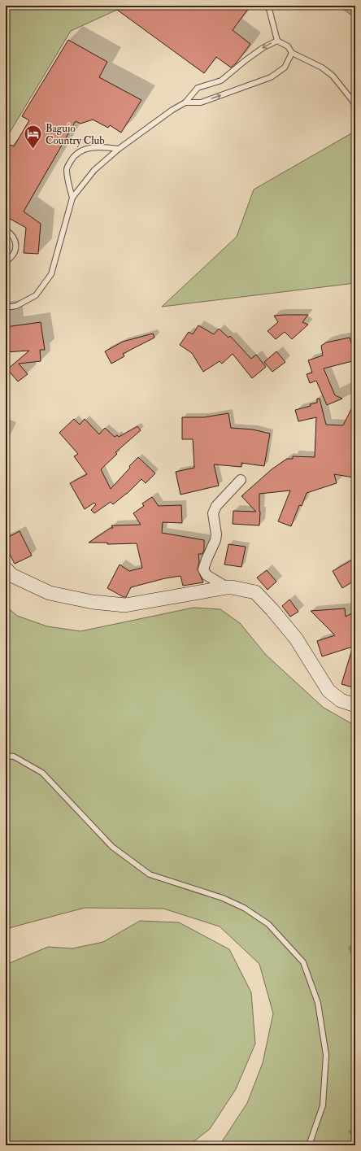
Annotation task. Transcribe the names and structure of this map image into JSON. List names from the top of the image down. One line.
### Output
{"places":{"hotel":["Baguio Country Club"]}}
